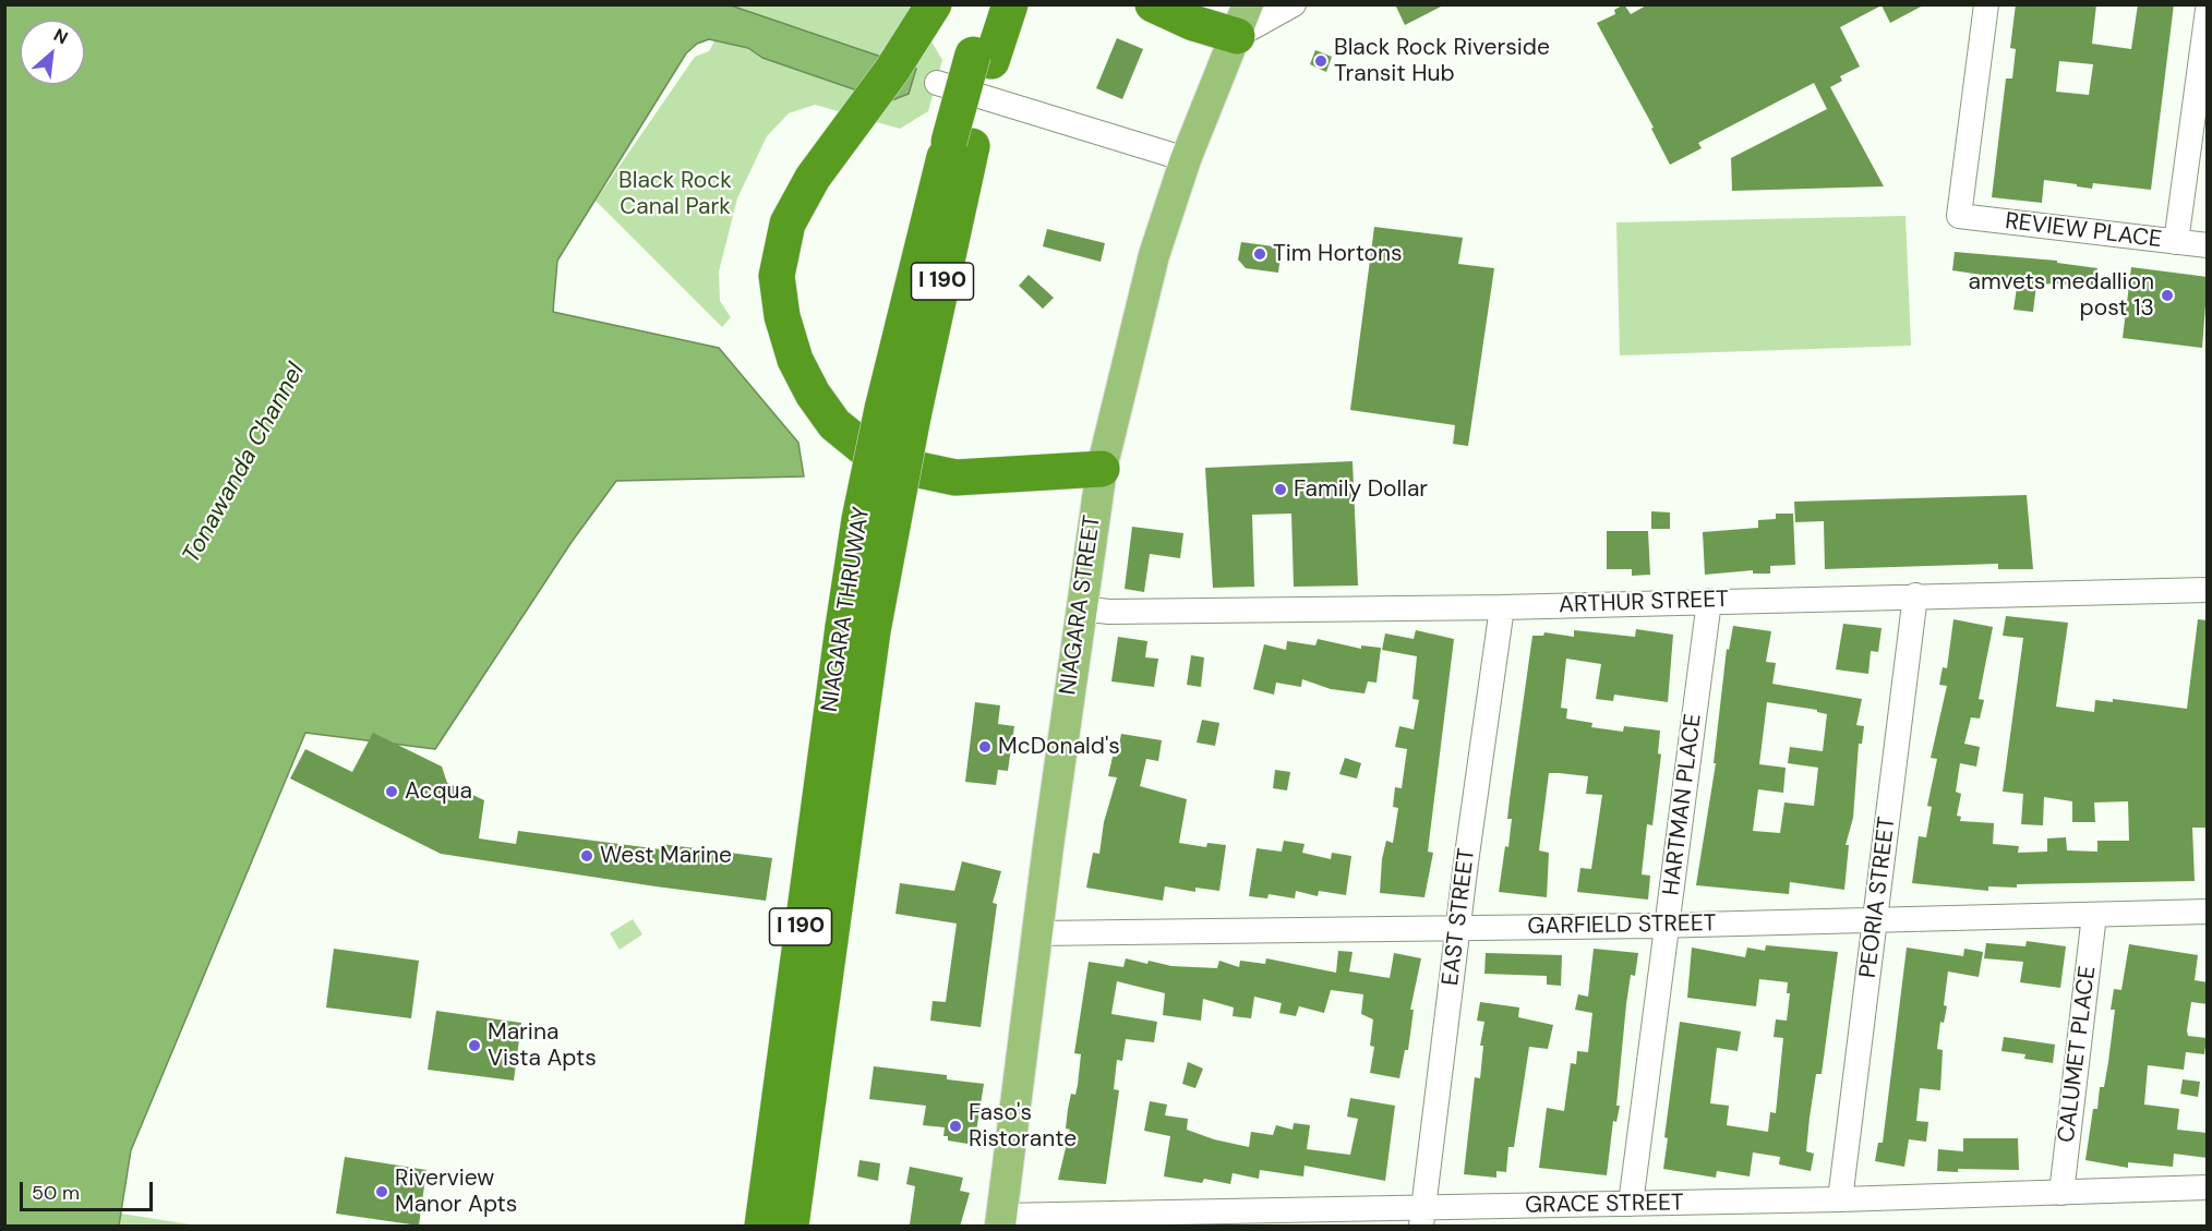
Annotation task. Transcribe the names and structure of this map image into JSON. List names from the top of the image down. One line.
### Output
{"streets":{"highway":["I 190","NIAGARA THRUWAY"],"main road":["NIAGARA STREET"],"street":["REVIEW PLACE","ARTHUR STREET","HARTMAN PLACE","PEORIA STREET","EAST STREET","GARFIELD STREET","CALUMET PLACE","GRACE STREET"]},"crossings":[["ARTHUR STREET","NIAGARA STREET"],["ARTHUR STREET","HARTMAN PLACE"],["ARTHUR STREET","PEORIA STREET"],["ARTHUR STREET","EAST STREET"],["NIAGARA STREET","GARFIELD STREET"],["NIAGARA STREET","GRACE STREET"],["HARTMAN PLACE","GARFIELD STREET"],["HARTMAN PLACE","GRACE STREET"],["PEORIA STREET","GARFIELD STREET"],["PEORIA STREET","GRACE STREET"],["EAST STREET","GARFIELD STREET"],["EAST STREET","GRACE STREET"],["GARFIELD STREET","CALUMET PLACE"],["CALUMET PLACE","GRACE STREET"]],"water":["Tonawanda Channel"],"parks":["Black Rock Canal Park"],"places":["Black Rock Riverside Transit Hub","Tim Hortons","amvets medallion post 13","Family Dollar","McDonald's","Acqua","West Marine","Marina Vista Apts","Faso's Ristorante","Riverview Manor Apts"],"scale_bar":"50 m","north":"top right"}
